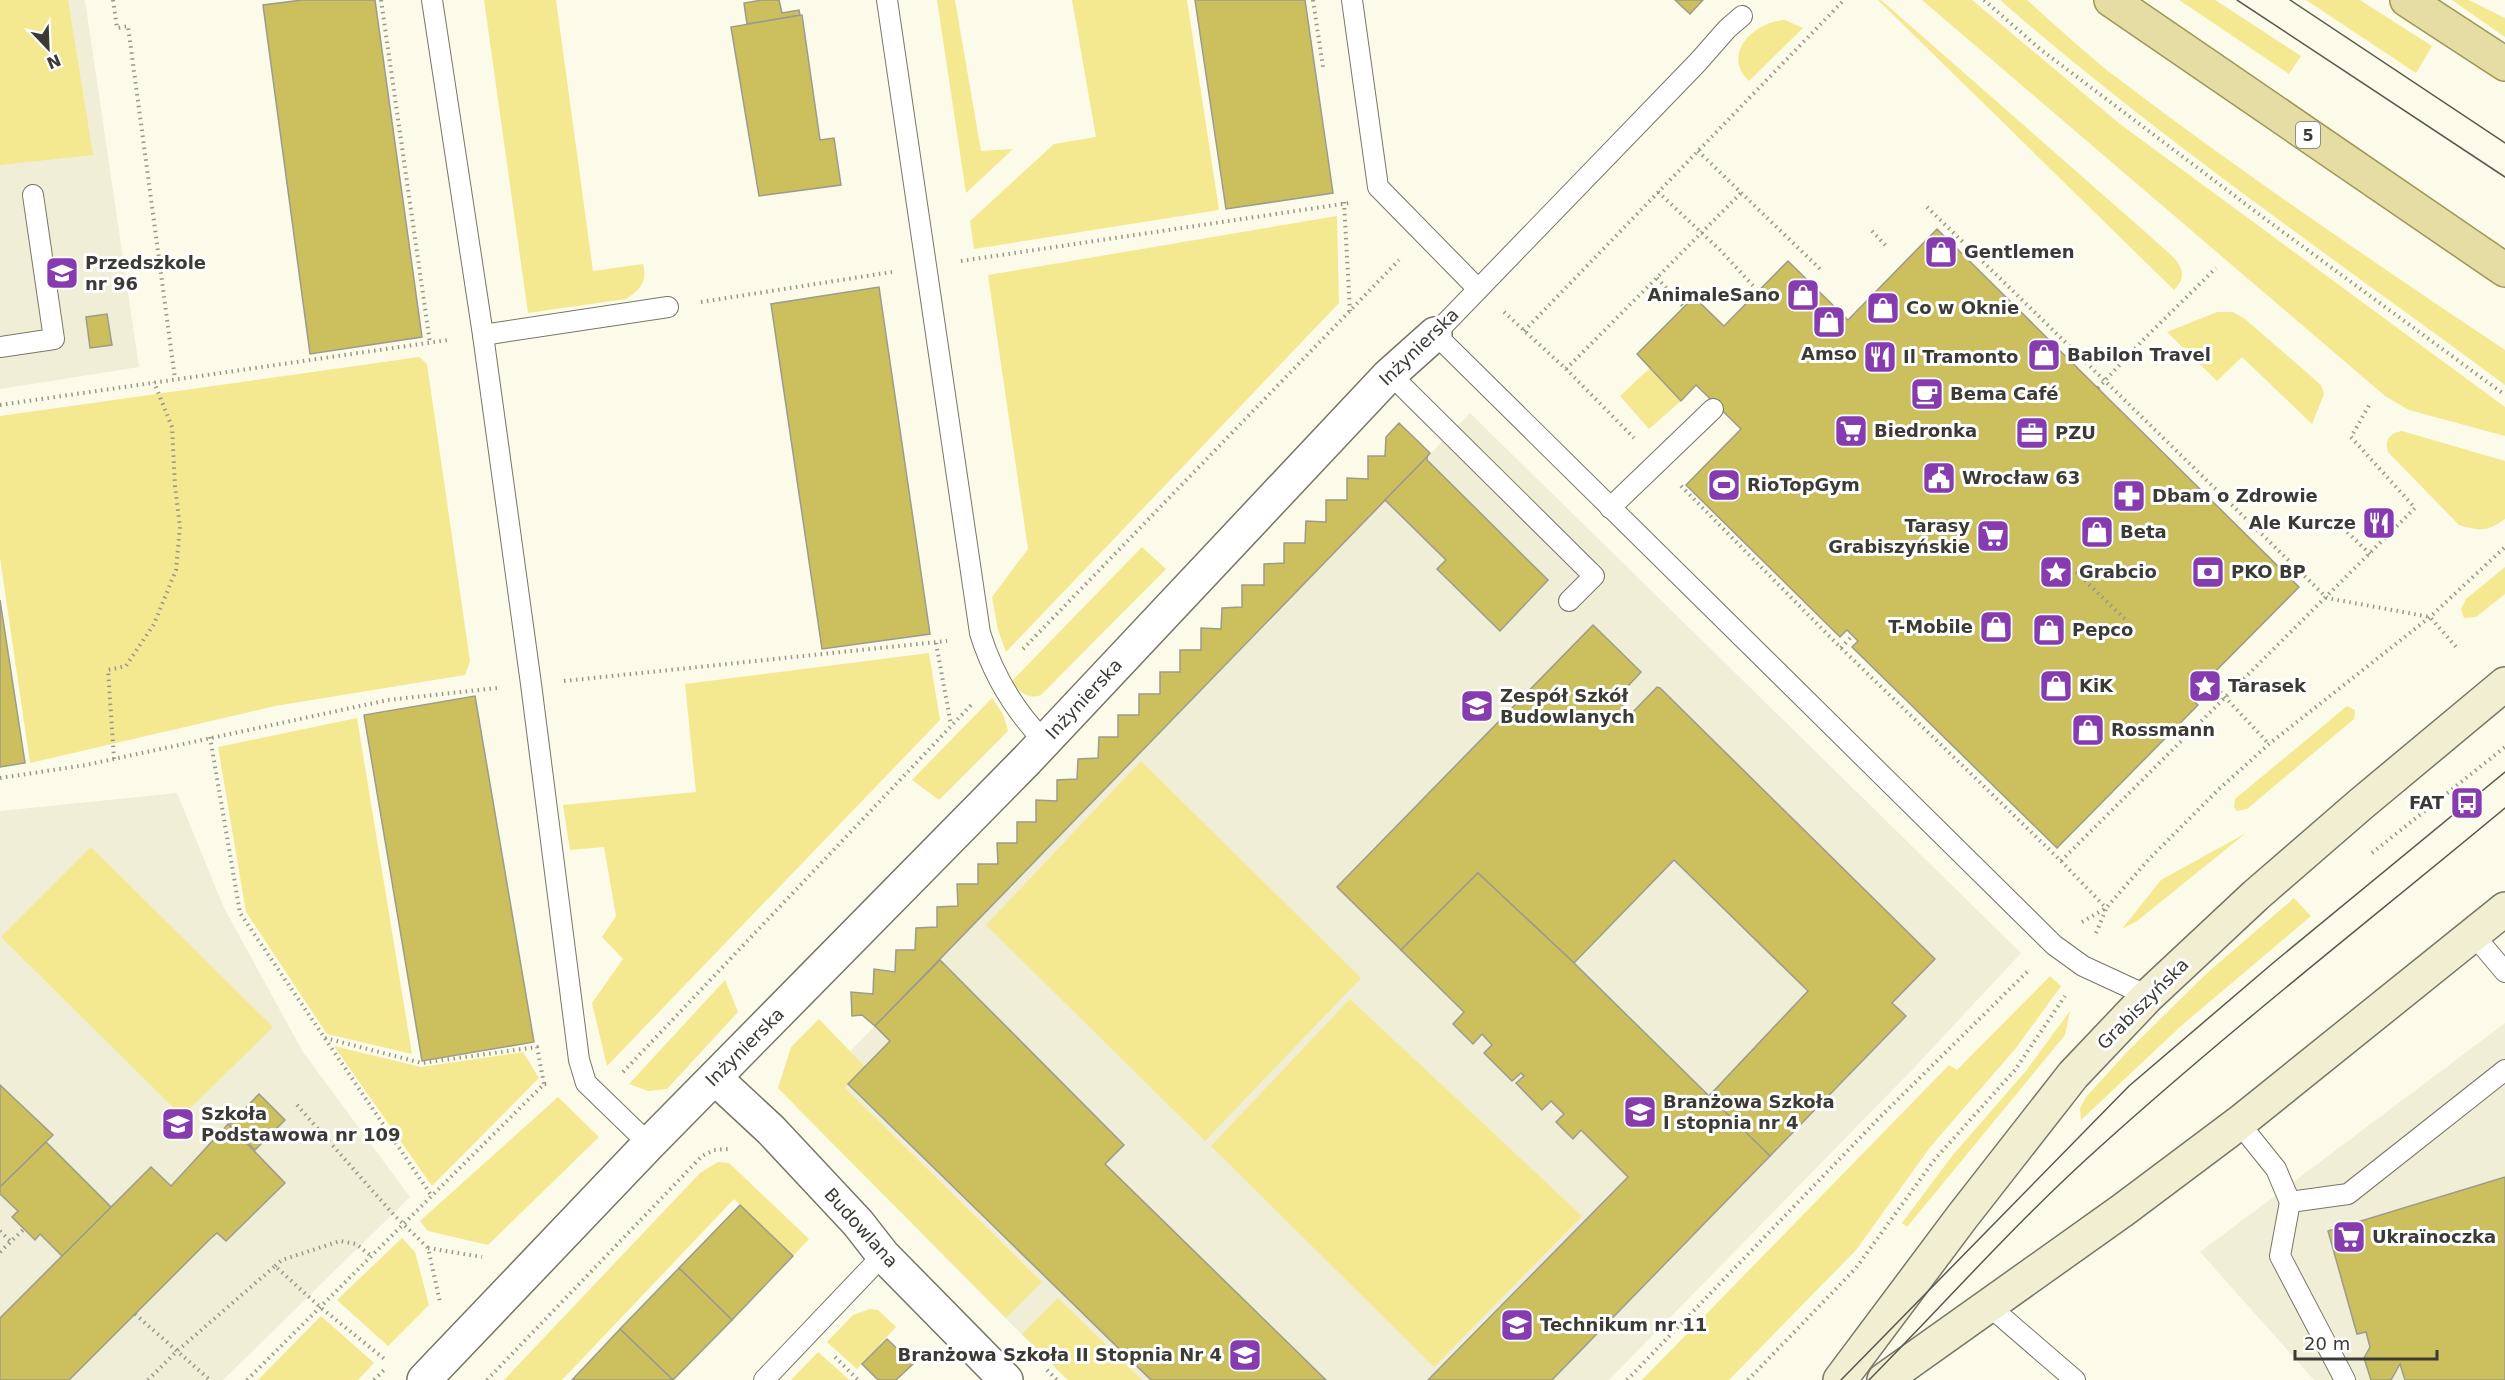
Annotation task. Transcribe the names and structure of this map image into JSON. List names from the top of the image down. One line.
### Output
{"streets":{"main road":["5","Grabiszyńska"],"street":["Inżynierska","Budowlana"]},"crossings":[["Inżynierska","Budowlana"]],"places":{"shop":["Gentlemen","AnimaleSano","Co w Oknie","Amso","Babilon Travel","Beta","T-Mobile","Pepco","KiK","Rossmann"],"school or university":["Przedszkole nr 96","Zespół Szkół Budowlanych","Branżowa Szkoła I stopnia nr 4","Szkoła Podstawowa nr 109","Technikum nr 11","Branżowa Szkoła II Stopnia Nr 4"],"restaurant":["Il Tramonto","Ale Kurcze"],"cafe":["Bema Café"],"supermarket":["Biedronka","Tarasy Grabiszyńskie","Ukraïnoczka"],"office":["PZU"],"public building":["Wrocław 63"],"sports":["RioTopGym"],"pharmacy":["Dbam o Zdrowie"],"place":["Grabcio","Tarasek"],"bank":["PKO BP"],"bus stop":["FAT"]},"scale_bar":"20 m","north":"bottom right"}
